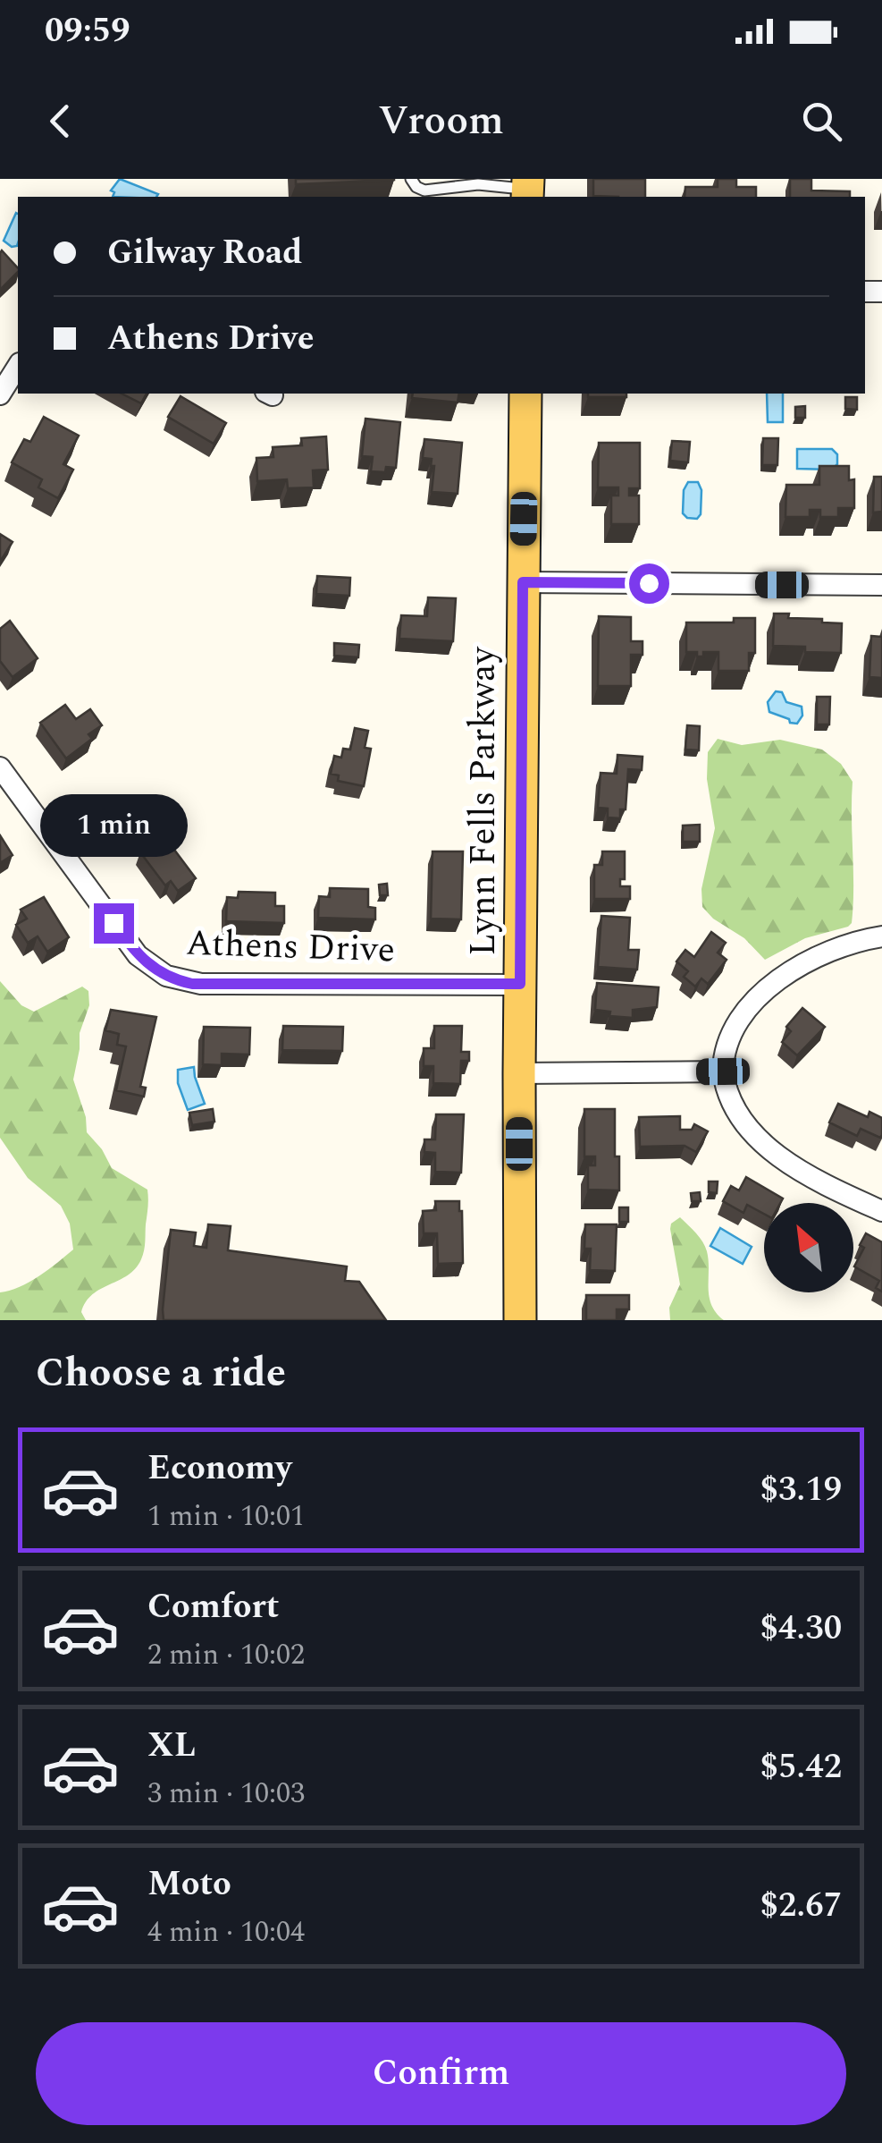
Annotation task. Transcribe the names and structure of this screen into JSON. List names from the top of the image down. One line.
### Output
{"streets":{"main road":["Lynn Fells Parkway"],"street":["Athens Drive"]},"crossings":[["Lynn Fells Parkway","Athens Drive"]],"north":"top left","page":{"status":"09:59","header":"Vroom","banner":["Gilway Road","Athens Drive"],"bubble":"1 min","heading":"Choose a ride","list":[{"name":"Economy","note":"1 min · 10:01","value":"$3.19"},{"name":"Comfort","note":"2 min · 10:02","value":"$4.30"},{"name":"XL","note":"3 min · 10:03","value":"$5.42"},{"name":"Moto","note":"4 min · 10:04","value":"$2.67"}],"buttons":"Confirm"}}
